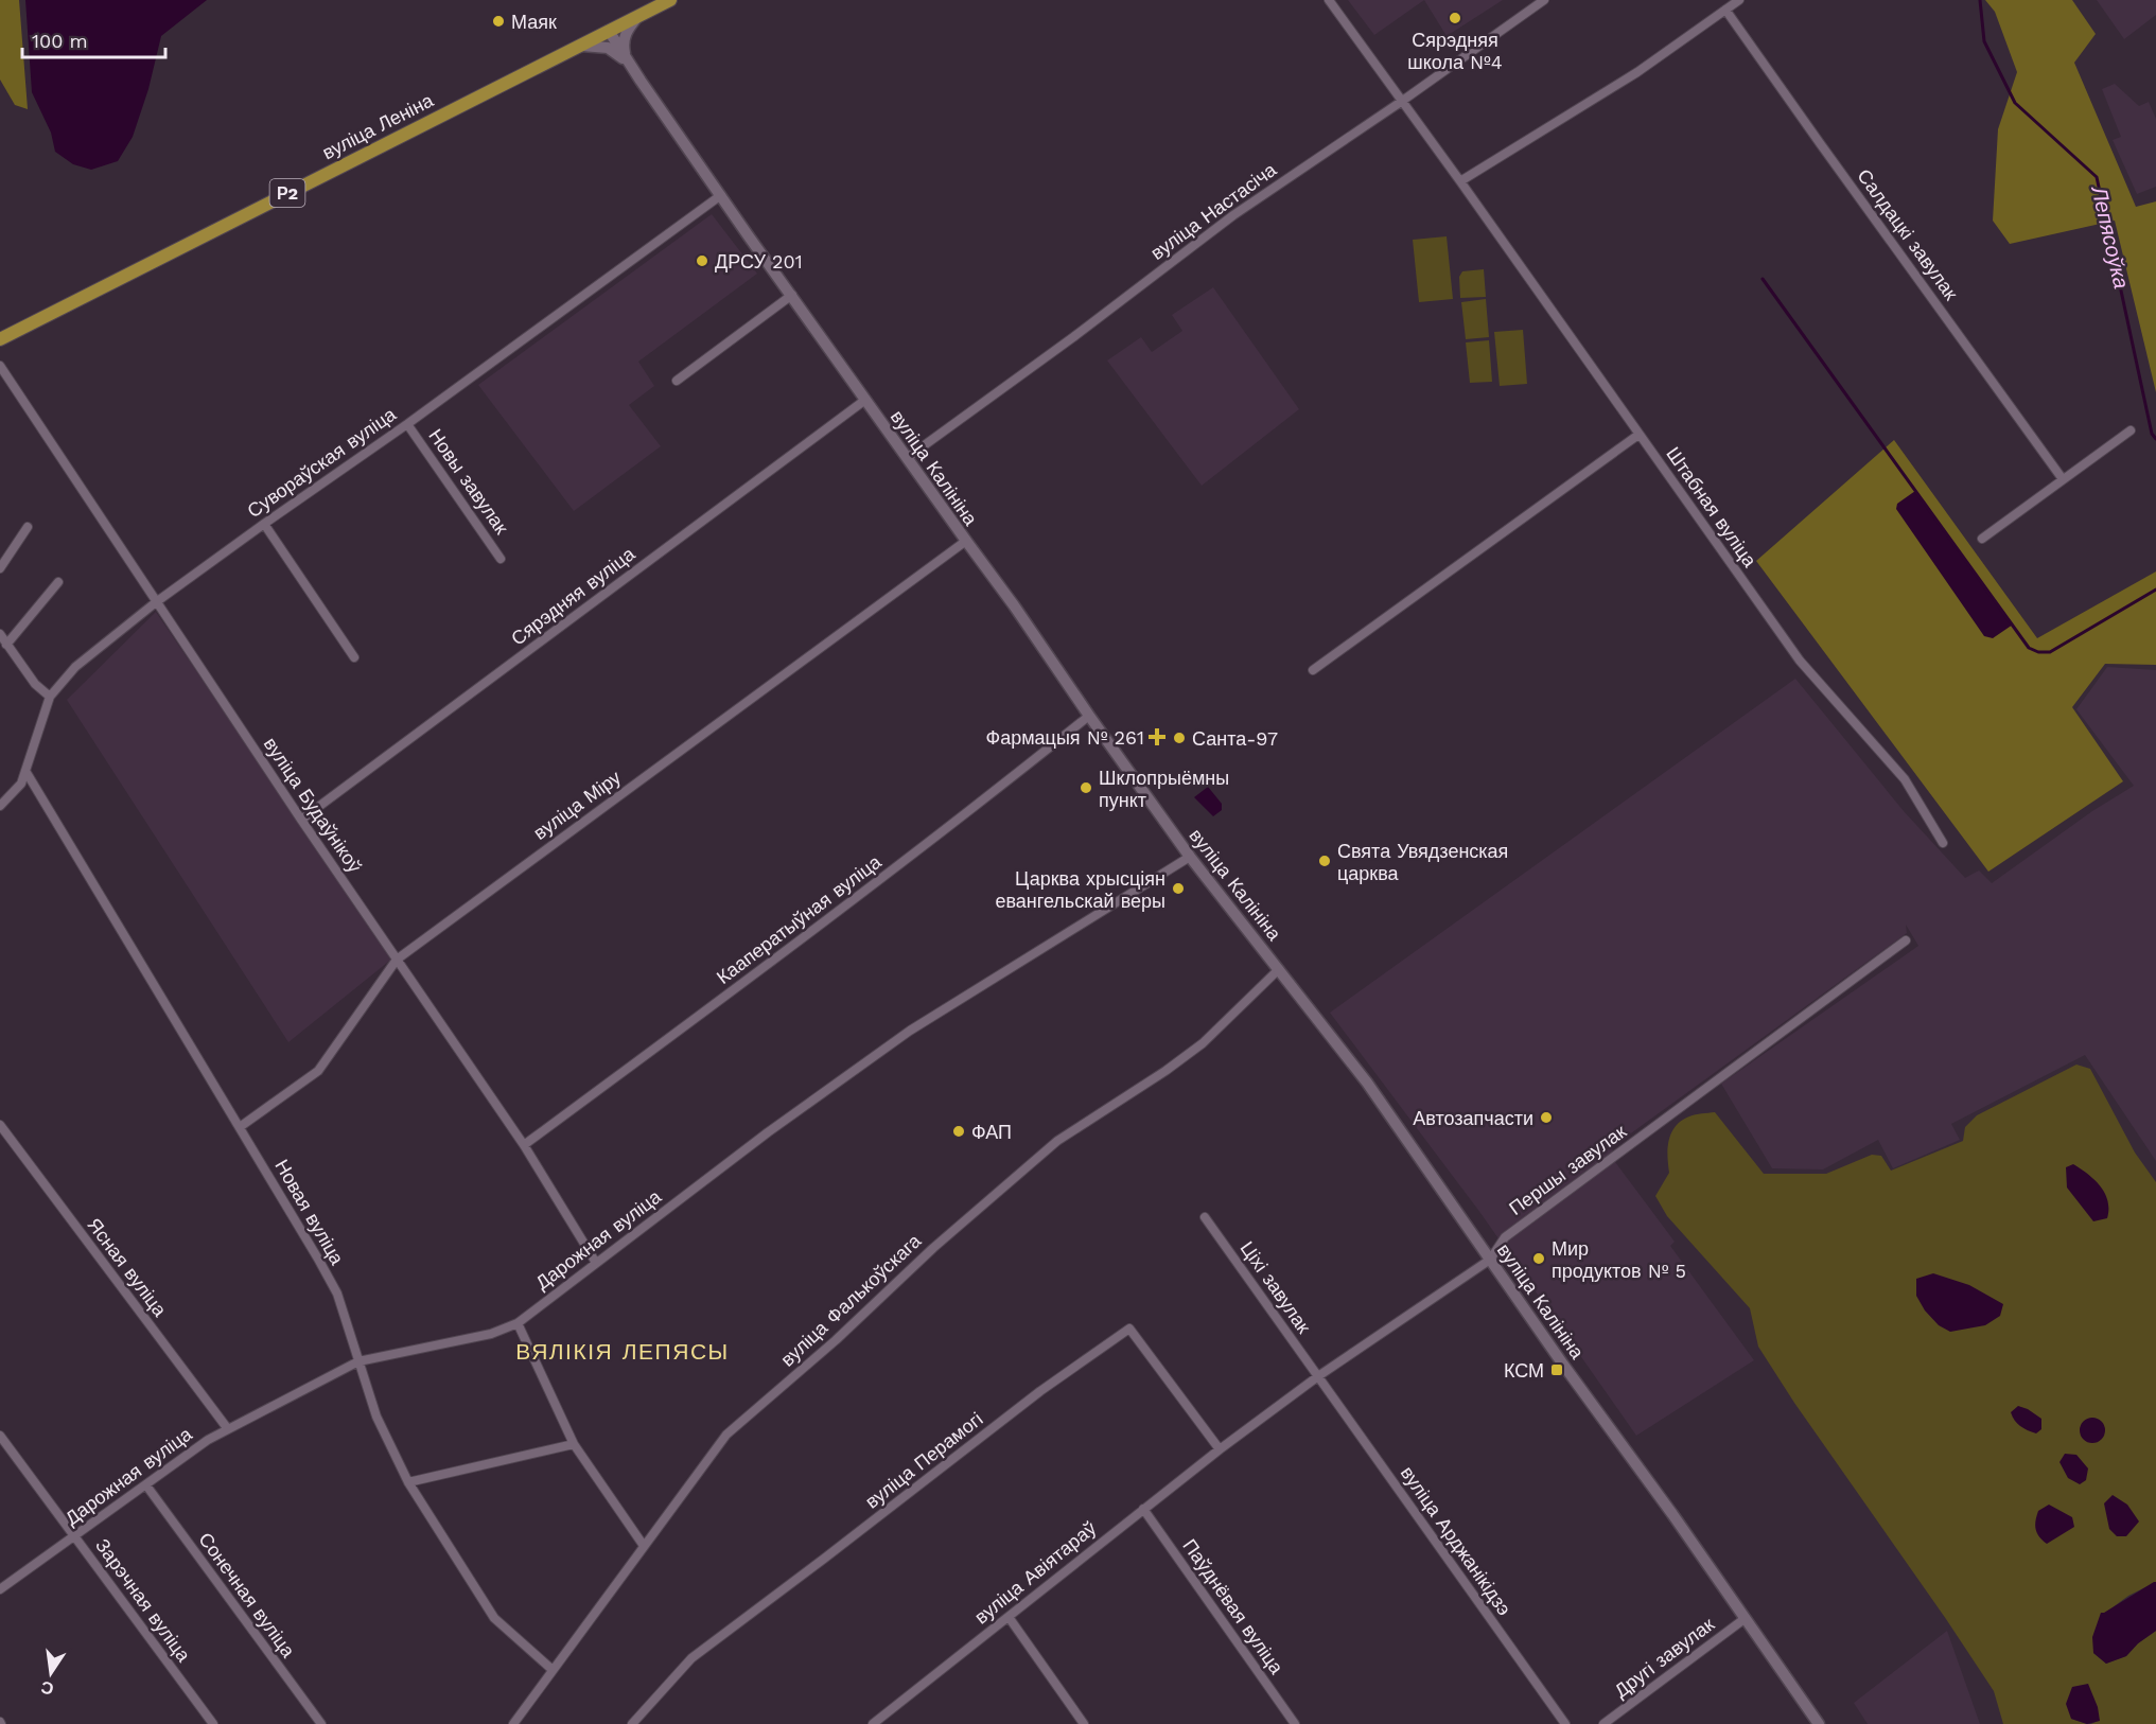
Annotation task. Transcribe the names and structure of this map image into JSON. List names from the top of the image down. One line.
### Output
{"streets":{"main road":["вуліца Леніна","Р2"],"street":["вуліца Настасіча","Салдацкі завулак","Сувораўская вуліца","вуліца Калініна","Новы завулак","Штабная вуліца","Сярэдняя вуліца","вуліца Будаўнікоў","вуліца Міру","Кааператыўная вуліца","Першы завулак","Новая вуліца","Дарожная вуліца","Ясная вуліца","Ціхі завулак","вуліца Фалькоўскага","вуліца Перамогі","вуліца Арджанікідзэ","вуліца Авіятараў","Сонечная вуліца","Зарэчная вуліца","Паўднёвая вуліца","Другі завулак"]},"crossings":[["вуліца Леніна","вуліца Калініна"],["вуліца Настасіча","вуліца Калініна"],["вуліца Настасіча","Штабная вуліца"],["Сувораўская вуліца","вуліца Калініна"],["Сувораўская вуліца","Новы завулак"],["Сувораўская вуліца","вуліца Будаўнікоў"],["Сувораўская вуліца","Новая вуліца"],["вуліца Калініна","Сярэдняя вуліца"],["вуліца Калініна","вуліца Міру"],["вуліца Калініна","Кааператыўная вуліца"],["вуліца Калініна","Першы завулак"],["вуліца Калініна","Дарожная вуліца"],["вуліца Калініна","вуліца Фалькоўскага"],["вуліца Калініна","Другі завулак"],["Сярэдняя вуліца","вуліца Будаўнікоў"],["вуліца Будаўнікоў","вуліца Міру"],["вуліца Будаўнікоў","Кааператыўная вуліца"],["вуліца Будаўнікоў","Дарожная вуліца"],["вуліца Міру","Новая вуліца"],["Першы завулак","Ціхі завулак"],["Першы завулак","вуліца Перамогі"],["Першы завулак","вуліца Арджанікідзэ"],["Першы завулак","вуліца Авіятараў"],["Новая вуліца","Дарожная вуліца"],["Новая вуліца","вуліца Фалькоўскага"],["Дарожная вуліца","Ясная вуліца"],["Дарожная вуліца","Сонечная вуліца"],["Дарожная вуліца","Зарэчная вуліца"],["Ціхі завулак","вуліца Арджанікідзэ"],["вуліца Перамогі","вуліца Авіятараў"],["вуліца Авіятараў","Паўднёвая вуліца"]],"districts":["ВЯЛІКІЯ ЛЕПЯСЫ"],"water":["Лепясоўка"],"places":{"other":["Сярэдняя школа №4","Маяк","ДРСУ 201","Санта-97","Шклопрыёмны пункт","Свята Увядзенская царква","Царква хрысціян евангельскай веры","Автозапчасти","ФАП","Мир продуктов № 5"],"health":["Фармацыя № 261"],"transit":["КСМ"]},"scale_bar":"100 m","north":"bottom"}
